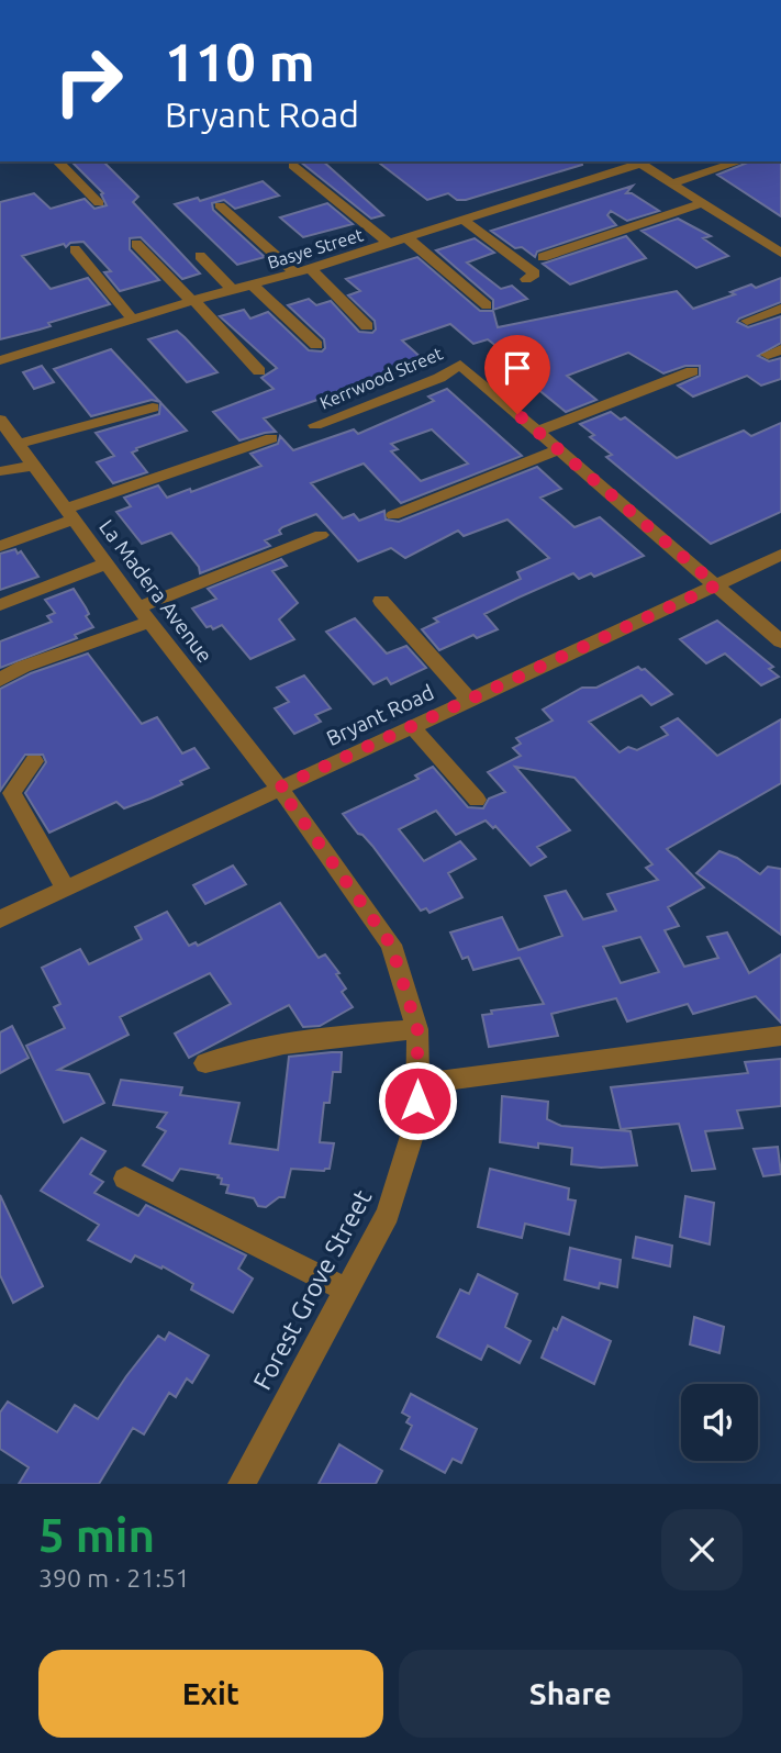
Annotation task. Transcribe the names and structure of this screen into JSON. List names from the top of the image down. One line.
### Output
{"streets":{"street":["Basye Street","Kerrwood Street","La Madera Avenue","Bryant Road","Forest Grove Street"]},"crossings":[["La Madera Avenue","Bryant Road"],["La Madera Avenue","Forest Grove Street"],["Bryant Road","Forest Grove Street"]],"page":{"turn":["110 m","Bryant Road"],"heading":["5 min","390 m · 21:51"],"buttons":["Exit","Share"]}}
